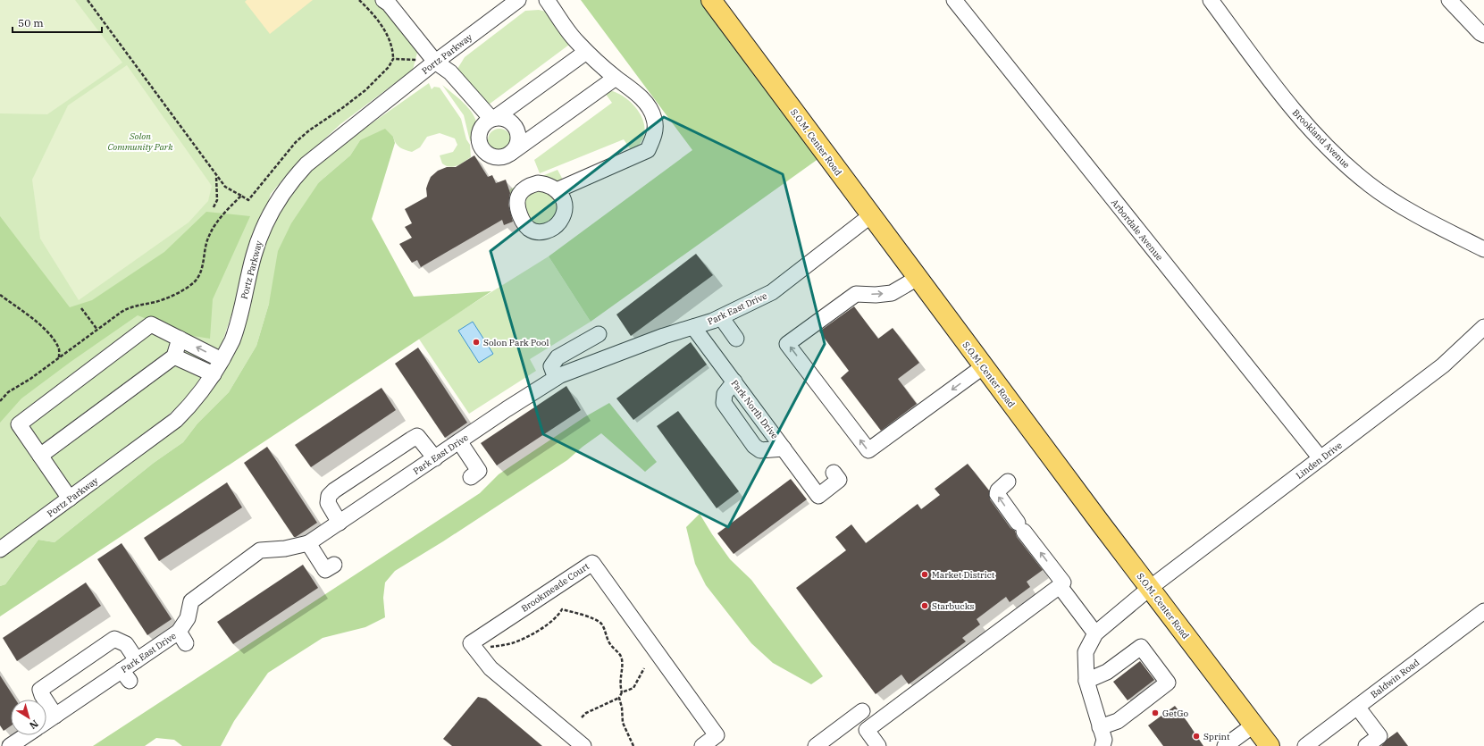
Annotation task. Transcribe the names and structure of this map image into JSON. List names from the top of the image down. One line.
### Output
{"streets":{"main road":["S.O.M. Center Road"],"street":["Portz Parkway","Brookland Avenue","Arbordale Avenue","Park East Drive","Park North Drive","Linden Drive","Brookmeade Court","Baldwin Road"]},"crossings":[["S.O.M. Center Road","Park East Drive"],["S.O.M. Center Road","Linden Drive"],["Arbordale Avenue","Linden Drive"],["Park East Drive","Park North Drive"]],"parks":["Solon Community Park"],"places":["Solon Park Pool","Market District","Starbucks","GetGo","Sprint"],"scale_bar":"50 m","north":"bottom right"}
